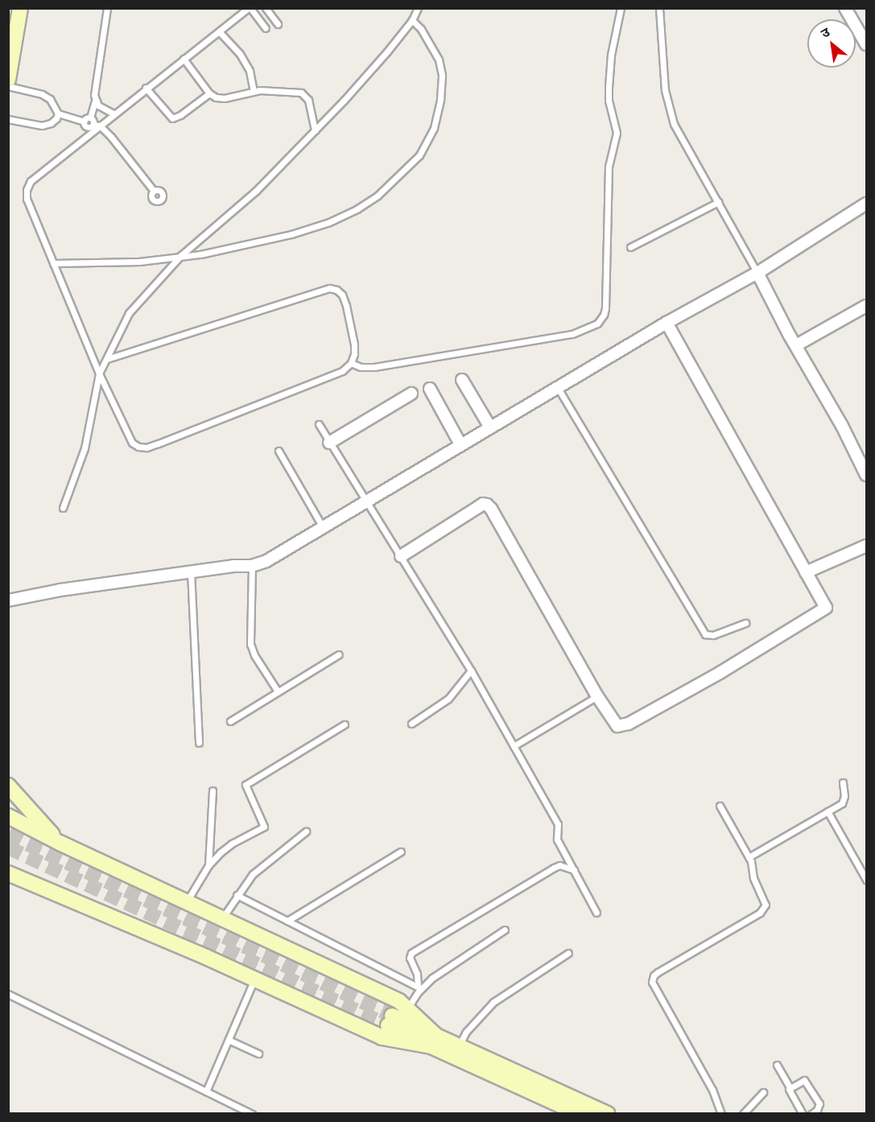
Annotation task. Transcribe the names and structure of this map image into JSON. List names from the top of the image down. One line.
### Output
{"north":"top left"}
